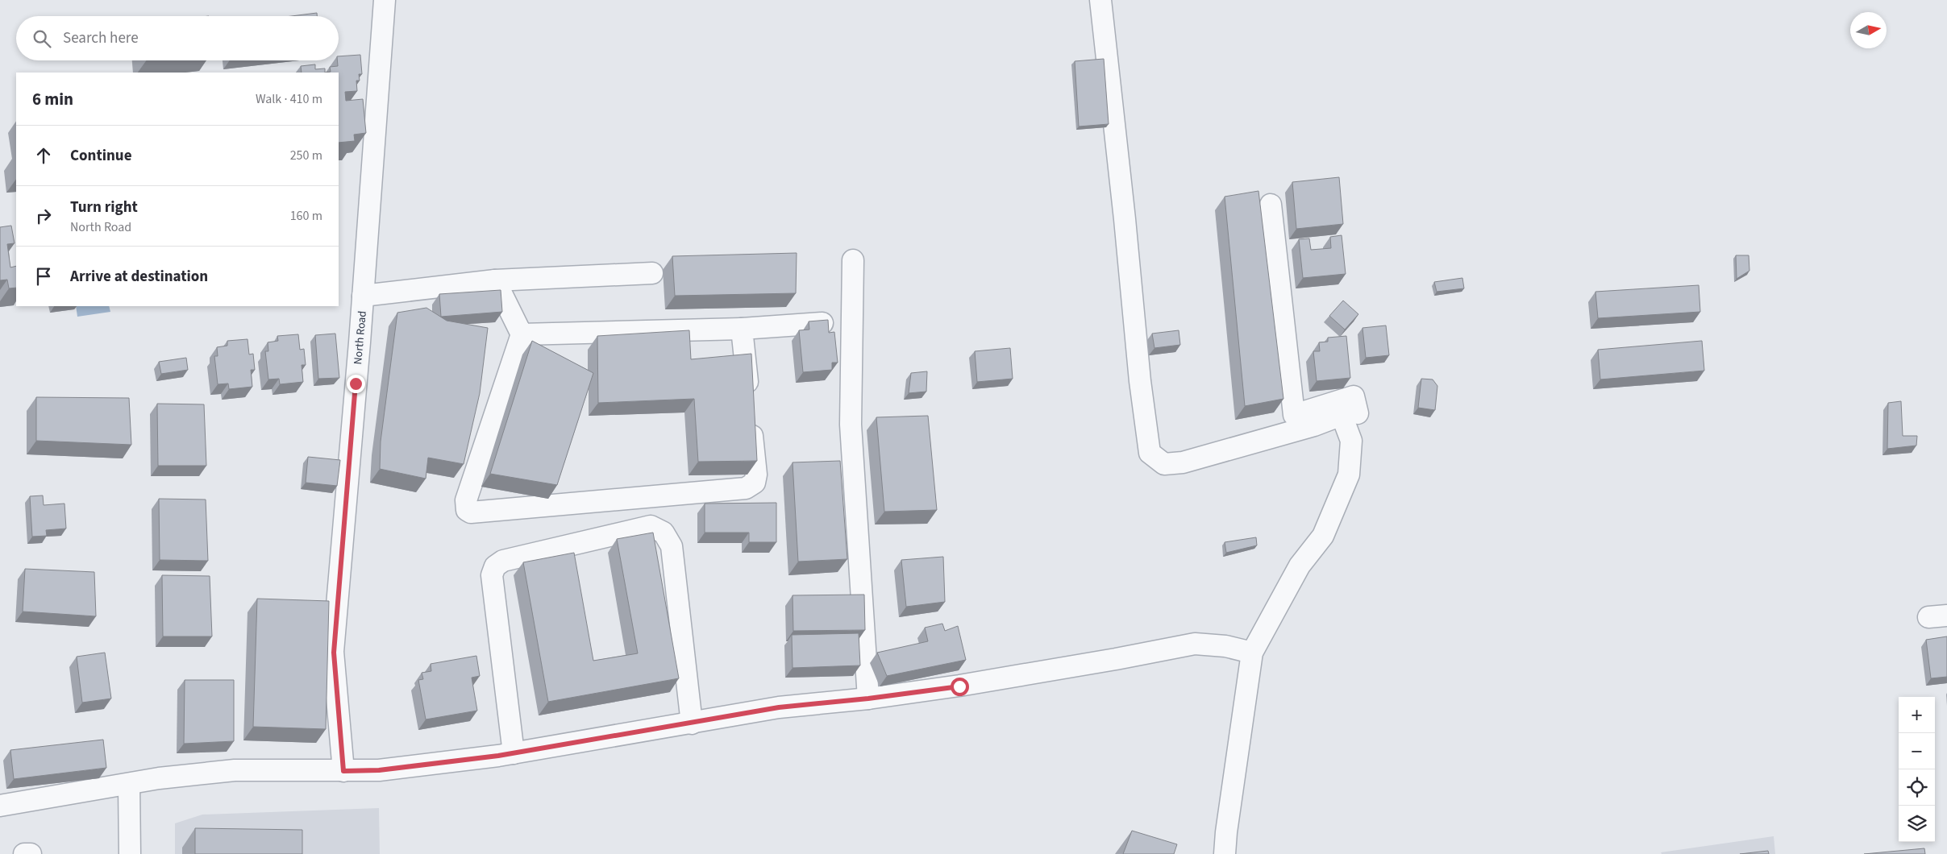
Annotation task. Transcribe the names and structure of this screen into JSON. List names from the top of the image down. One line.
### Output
{"streets":{"street":["North Road"]},"north":"right","page":{"search":"Search here","heading":["6 min","Walk · 410 m"],"list":[["Continue","250 m"],["Turn right","North Road","160 m"],"Arrive at destination"],"map_buttons":["+","−"]}}
